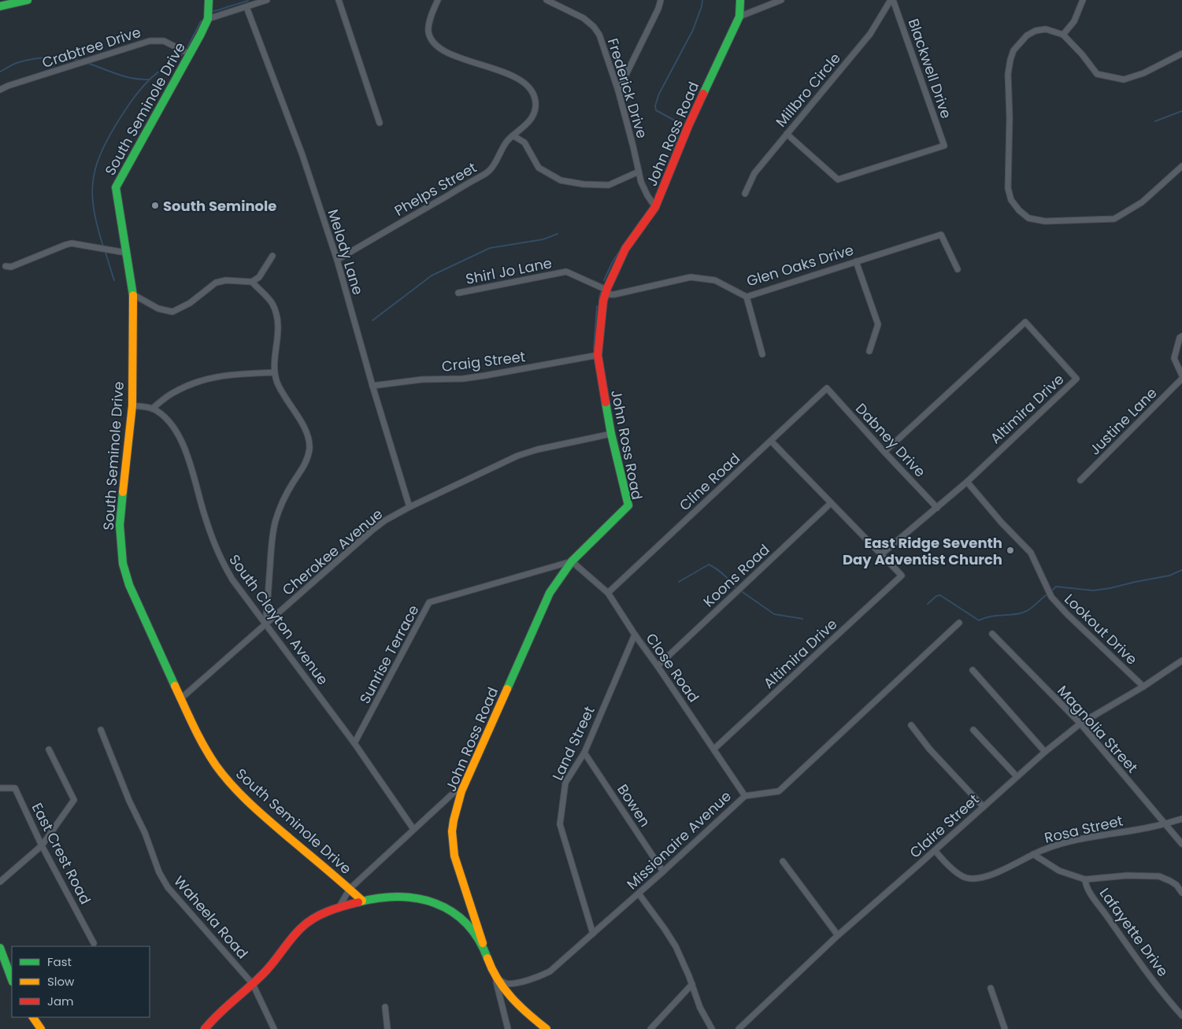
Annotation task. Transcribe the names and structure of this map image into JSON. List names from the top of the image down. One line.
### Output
{"streets":{"street":["Crabtree Drive","Blackwell Drive","Frederick Drive","Millbro Circle","South Seminole Drive","John Ross Road","Phelps Street","Melody Lane","Glen Oaks Drive","Shirl Jo Lane","Craig Street","Altimira Drive","Justine Lane","Dabney Drive","Cline Road","Cherokee Avenue","Koons Road","South Clayton Avenue","Lookout Drive","Sunrise Terrace","Close Road","Magnolia Street","Land Street","Bowen","Claire Street","Rosa Street","Missionaire Avenue","East Crest Road","Waheela Road","Lafayette Drive"]},"crossings":[["Crabtree Drive","South Seminole Drive"],["Blackwell Drive","Millbro Circle"],["Frederick Drive","John Ross Road"],["South Seminole Drive","Cherokee Avenue"],["South Seminole Drive","South Clayton Avenue"],["John Ross Road","Glen Oaks Drive"],["John Ross Road","Shirl Jo Lane"],["John Ross Road","Craig Street"],["John Ross Road","Cherokee Avenue"],["John Ross Road","Sunrise Terrace"],["John Ross Road","Close Road"],["Phelps Street","Melody Lane"],["Melody Lane","Craig Street"],["Melody Lane","Cherokee Avenue"],["Glen Oaks Drive","Shirl Jo Lane"],["Altimira Drive","Dabney Drive"],["Altimira Drive","Lookout Drive"],["Altimira Drive","Close Road"],["Dabney Drive","Cline Road"],["Cline Road","Close Road"],["Cherokee Avenue","South Clayton Avenue"],["Koons Road","Close Road"],["South Clayton Avenue","Sunrise Terrace"],["Lookout Drive","Claire Street"],["Sunrise Terrace","Close Road"],["Close Road","Land Street"],["Close Road","Missionaire Avenue"],["Magnolia Street","Claire Street"],["Magnolia Street","Rosa Street"],["Land Street","Bowen"],["Land Street","Missionaire Avenue"],["Bowen","Missionaire Avenue"],["Claire Street","Rosa Street"]],"places":["South Seminole","East Ridge Seventh Day Adventist Church"],"legend":["Fast","Slow","Jam"]}
